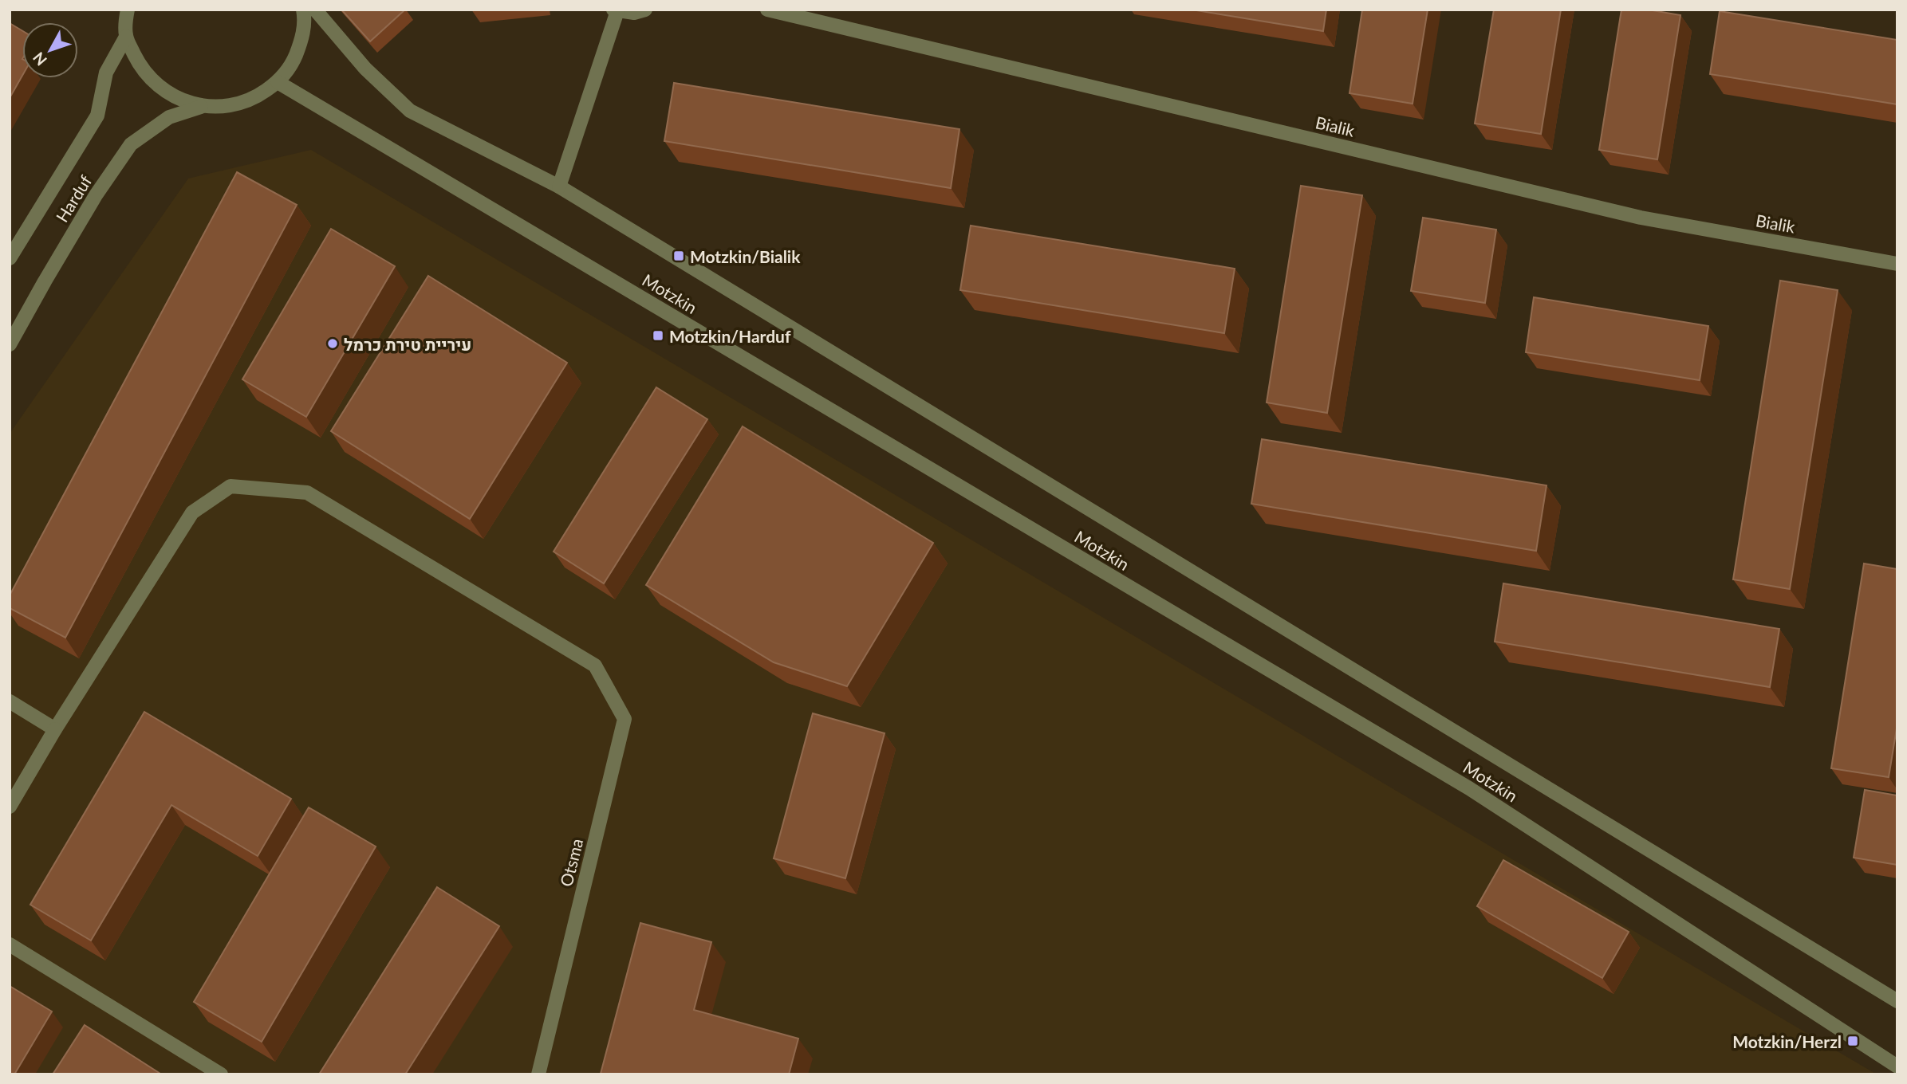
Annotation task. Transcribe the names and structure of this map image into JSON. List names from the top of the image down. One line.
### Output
{"streets":{"street":["Bialik","Harduf","Motzkin","Otsma"]},"places":{"transit":["Motzkin/Bialik","Motzkin/Harduf","Motzkin/Herzl"],"other":["עיריית טירת כרמל"]},"north":"bottom left"}
